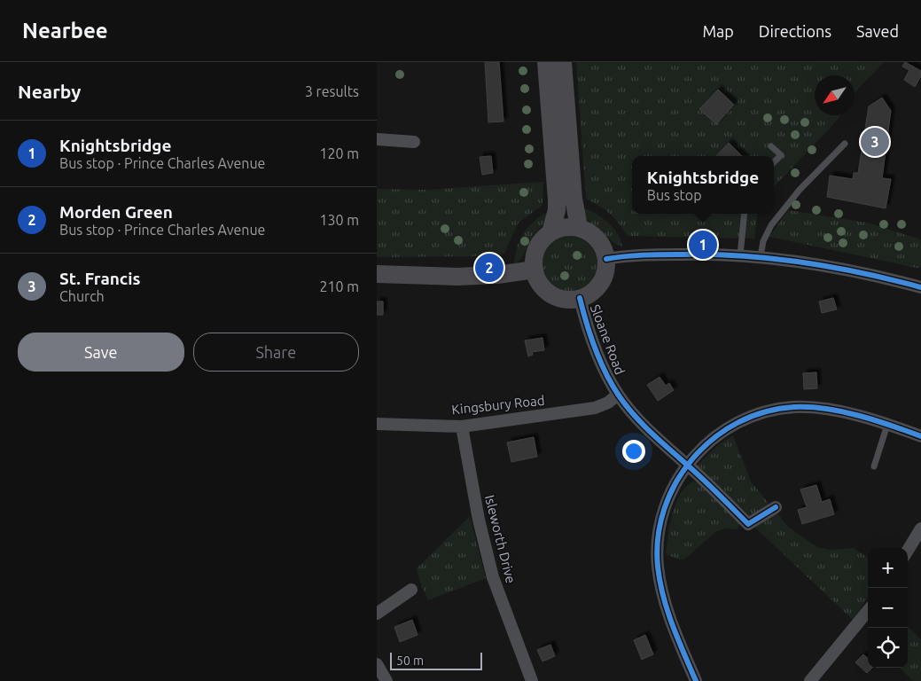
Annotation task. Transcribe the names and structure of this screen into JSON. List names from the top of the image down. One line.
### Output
{"streets":{"street":["Sloane Road","Kingsbury Road","Isleworth Drive"]},"crossings":[["Sloane Road","Kingsbury Road"],["Kingsbury Road","Isleworth Drive"]],"scale_bar":"50 m","north":"bottom left","page":{"header":"Nearbee","nav":["Map","Directions","Saved"],"heading":["Nearby","3 results"],"list":[{"mark":"1","name":"Knightsbridge","note":"Bus stop · Prince Charles Avenue","value":"120 m"},{"mark":"2","name":"Morden Green","note":"Bus stop · Prince Charles Avenue","value":"130 m"},{"mark":"3","name":"St. Francis","note":"Church","value":"210 m"}],"pins":["3","1","2"],"popup":["Knightsbridge","Bus stop"],"buttons":["Save","Share"],"map_buttons":["+","−"],"scale":"50 m"}}
